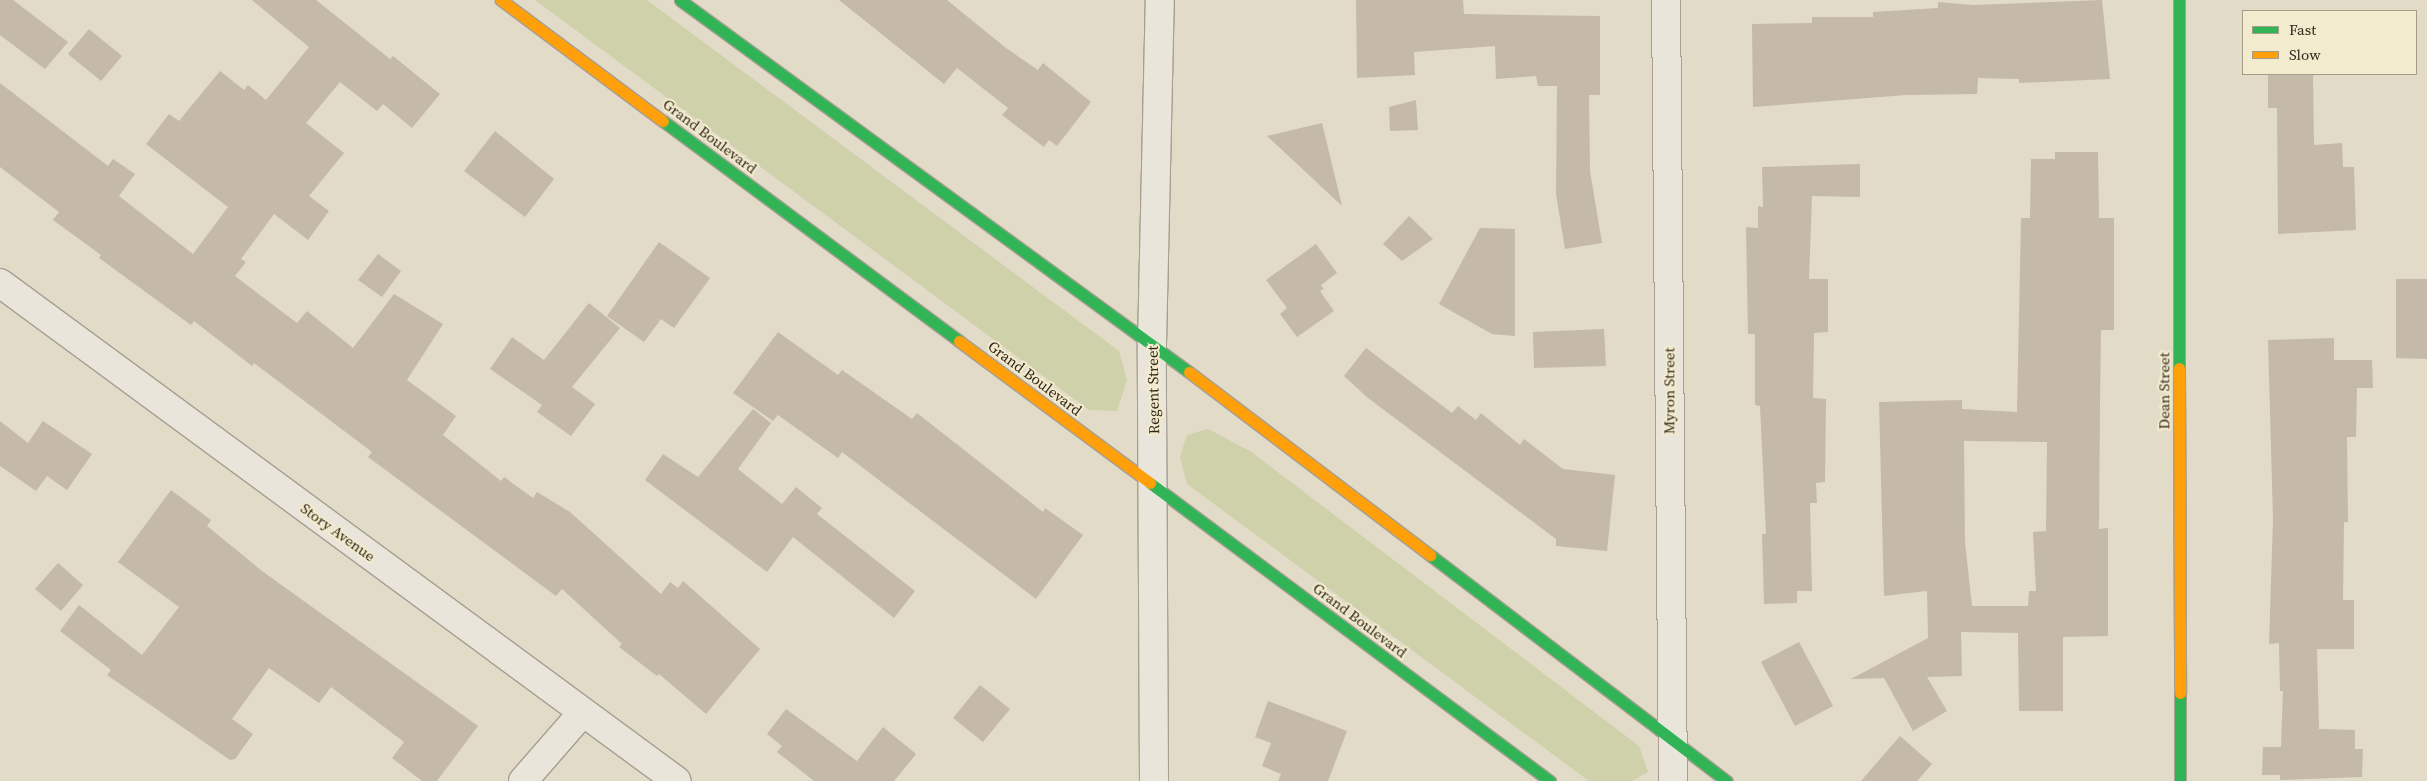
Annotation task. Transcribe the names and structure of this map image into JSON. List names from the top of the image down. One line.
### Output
{"streets":{"street":["Grand Boulevard","Regent Street","Myron Street","Dean Street","Story Avenue"]},"crossings":[["Grand Boulevard","Regent Street"]],"legend":["Fast","Slow"]}
